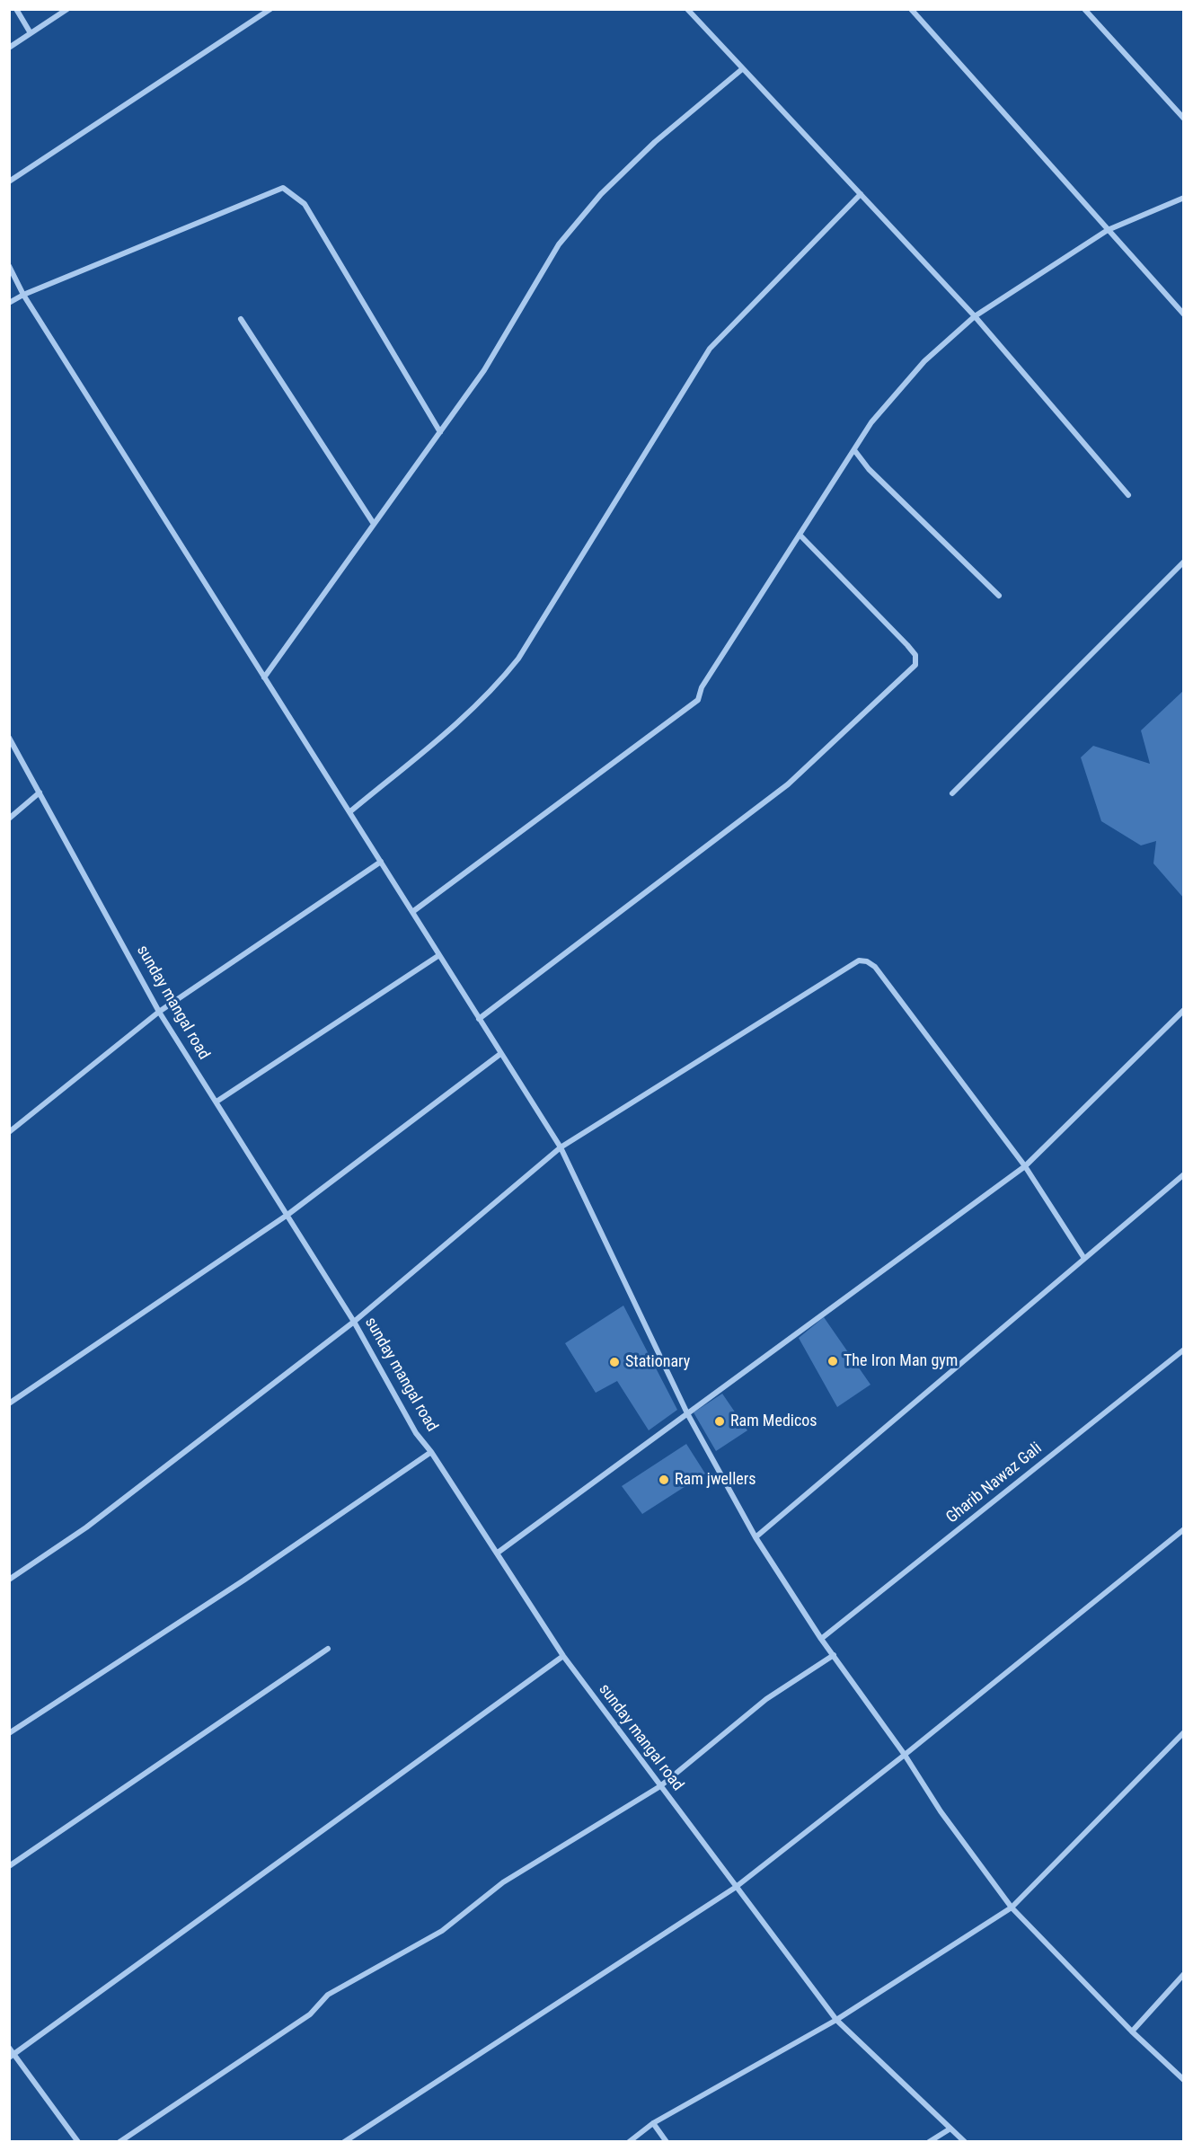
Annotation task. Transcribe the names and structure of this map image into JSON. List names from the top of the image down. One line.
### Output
{"streets":{"street":["sunday mangal road","Gharib Nawaz Gali"]},"places":["The Iron Man gym","Stationary","Ram Medicos","Ram jwellers"]}
